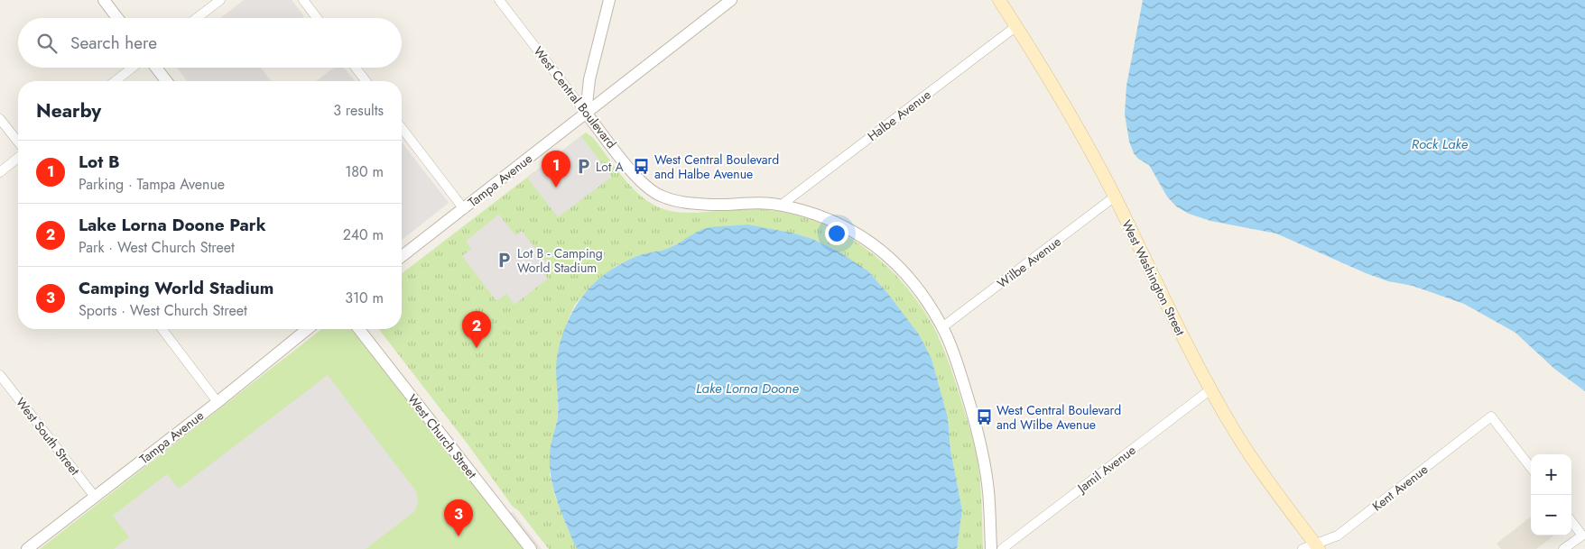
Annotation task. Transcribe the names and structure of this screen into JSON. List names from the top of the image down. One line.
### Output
{"streets":{"main road":["West Washington Street"],"street":["West Central Boulevard","Halbe Avenue","Tampa Avenue","Wilbe Avenue","West South Street","West Church Street","Jamil Avenue","Kent Avenue"]},"crossings":[["West Central Boulevard","Halbe Avenue"],["West Central Boulevard","Tampa Avenue"],["West Central Boulevard","Wilbe Avenue"],["Halbe Avenue","West Washington Street"],["Tampa Avenue","West South Street"],["Wilbe Avenue","West Washington Street"],["West Washington Street","Jamil Avenue"],["West Washington Street","Kent Avenue"]],"water":["Rock Lake","Lake Lorna Doone"],"places":{"parking":["Lot A","Lot B - Camping World Stadium"],"bus stop":["West Central Boulevard and Halbe Avenue","West Central Boulevard and Wilbe Avenue"]},"page":{"search":"Search here","heading":["Nearby","3 results"],"list":[{"mark":"1","name":"Lot B","note":"Parking · Tampa Avenue","value":"180 m"},{"mark":"2","name":"Lake Lorna Doone Park","note":"Park · West Church Street","value":"240 m"},{"mark":"3","name":"Camping World Stadium","note":"Sports · West Church Street","value":"310 m"}],"pins":["1","2","3"],"map_buttons":["+","−"]}}
